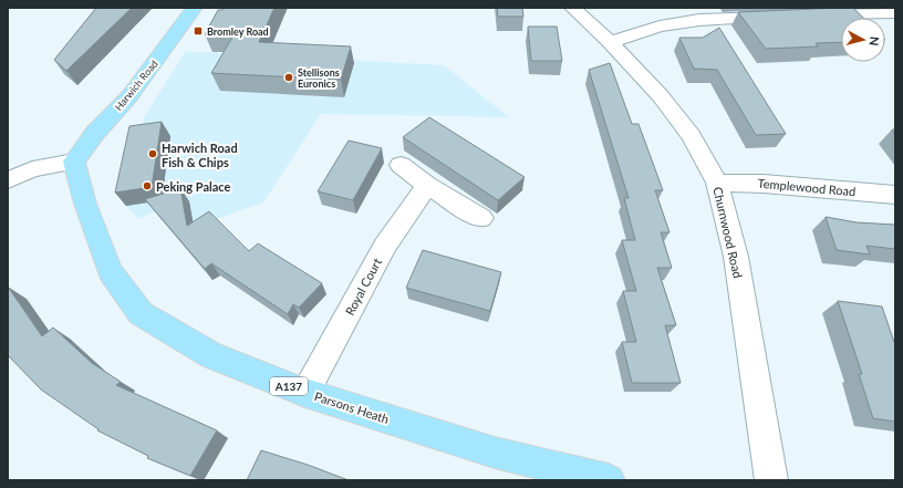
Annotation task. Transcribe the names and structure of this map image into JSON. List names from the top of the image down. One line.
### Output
{"streets":{"main road":["Harwich Road","A137","Parsons Heath"],"street":["Templewood Road","Churnwood Road","Royal Court"]},"crossings":[["Harwich Road","Parsons Heath"],["Templewood Road","Churnwood Road"],["Royal Court","Parsons Heath"]],"places":{"transit":["Bromley Road"],"other":["Stellisons Euronics","Harwich Road Fish & Chips","Peking Palace"]},"north":"right"}
